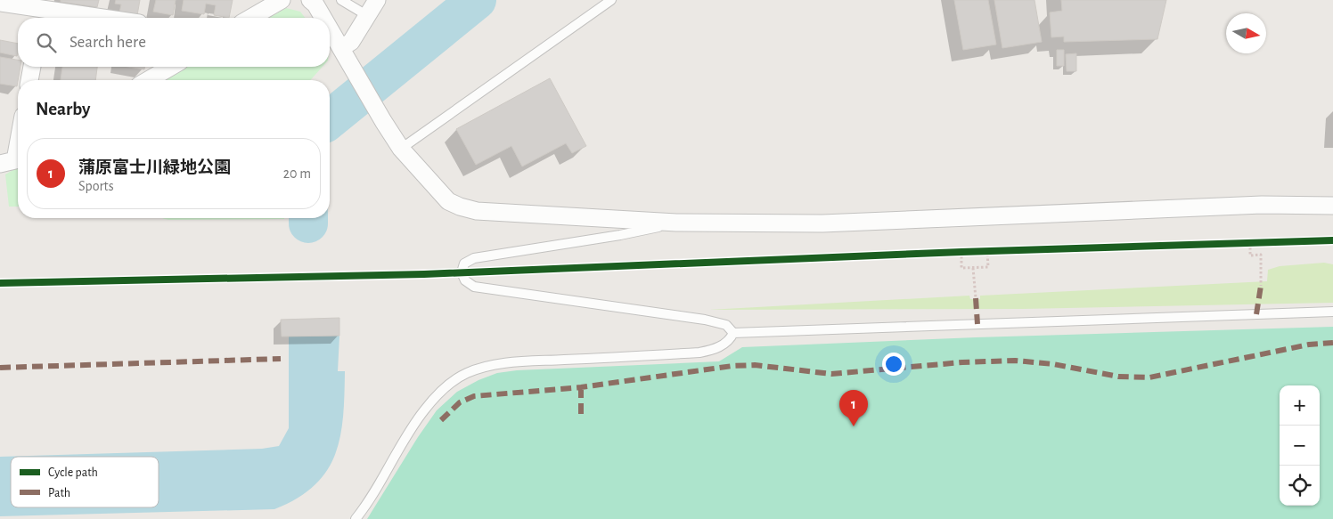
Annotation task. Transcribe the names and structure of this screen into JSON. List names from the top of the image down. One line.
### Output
{"legend":["Cycle path","Path"],"north":"right","page":{"search":"Search here","heading":"Nearby","list":[{"mark":"1","name":"蒲原富士川緑地公園","note":"Sports","value":"20 m"}],"map_buttons":["+","−"],"pins":"1"}}
